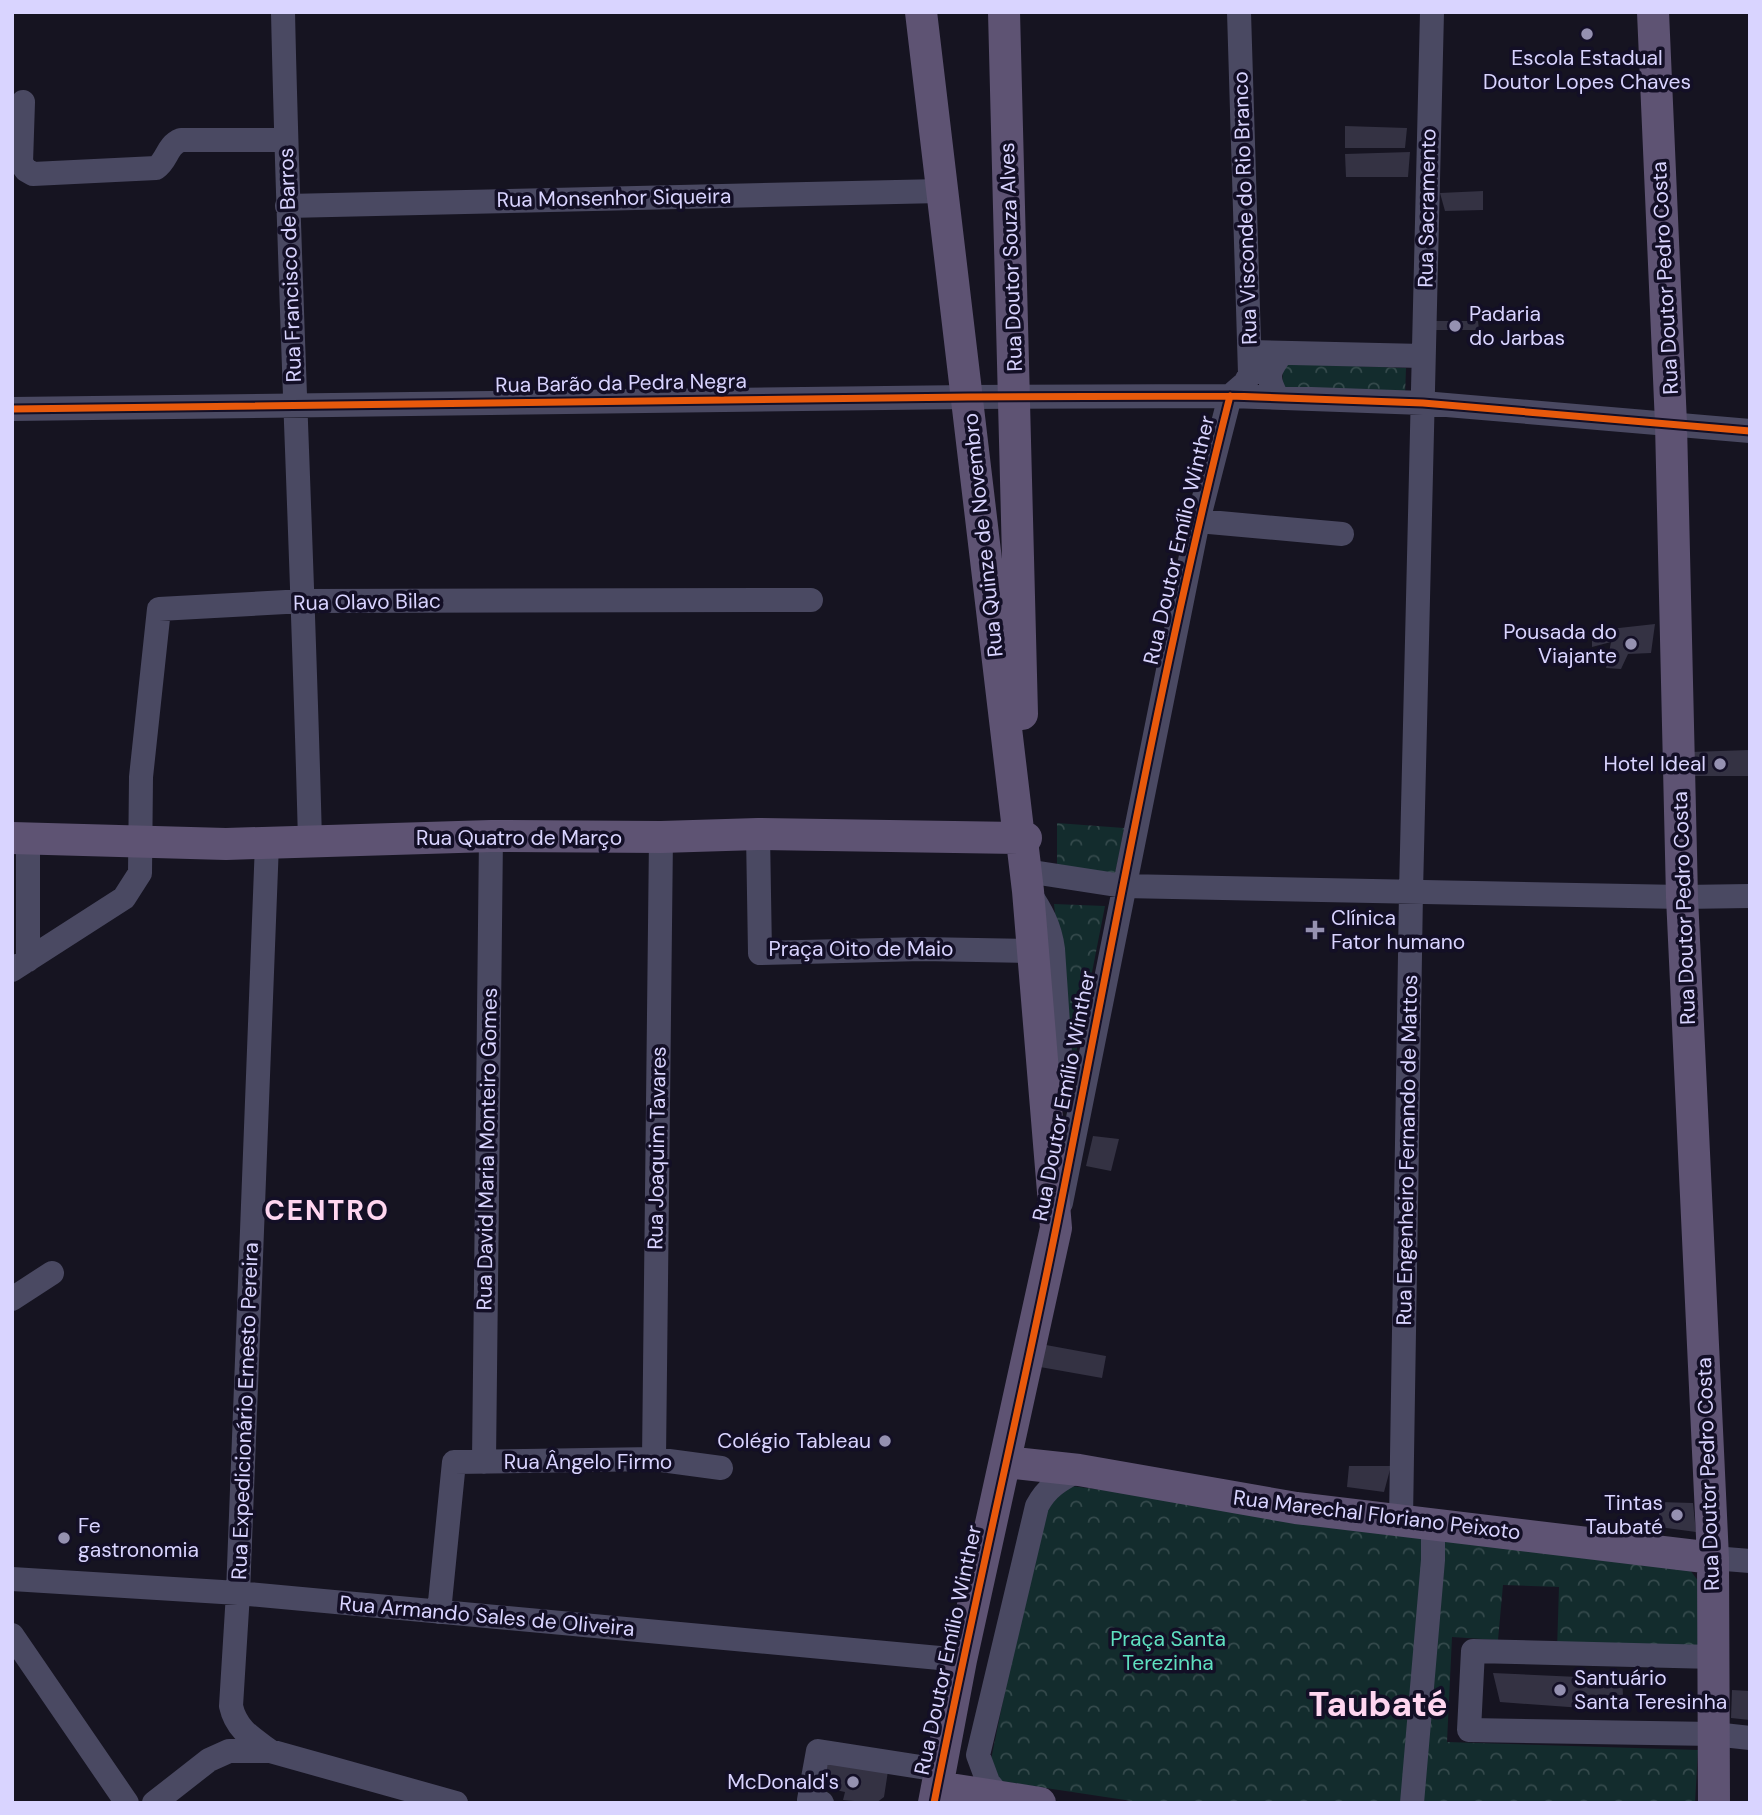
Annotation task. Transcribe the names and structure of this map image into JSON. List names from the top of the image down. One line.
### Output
{"streets":{"main road":["Rua Doutor Souza Alves","Rua Doutor Pedro Costa","Rua Quinze de Novembro","Rua Doutor Emílio Winther","Rua Quatro de Março","Rua Marechal Floriano Peixoto"],"street":["Rua Monsenhor Siqueira","Rua Visconde do Rio Branco","Rua Sacramento","Rua Francisco de Barros","Rua Barão da Pedra Negra","Rua Olavo Bilac","Praça Oito de Maio","Rua Joaquim Tavares","Rua David Maria Monteiro Gomes","Rua Engenheiro Fernando de Mattos","Rua Expedicionário Ernesto Pereira","Rua Ângelo Firmo","Rua Armando Sales de Oliveira"]},"crossings":[["Rua Monsenhor Siqueira","Rua Francisco de Barros"],["Rua Monsenhor Siqueira","Rua Quinze de Novembro"],["Rua Visconde do Rio Branco","Rua Barão da Pedra Negra"],["Rua Visconde do Rio Branco","Rua Doutor Emílio Winther"],["Rua Sacramento","Rua Barão da Pedra Negra"],["Rua Sacramento","Rua Engenheiro Fernando de Mattos"],["Rua Doutor Souza Alves","Rua Barão da Pedra Negra"],["Rua Doutor Souza Alves","Rua Quinze de Novembro"],["Rua Doutor Souza Alves","Rua Quatro de Março"],["Rua Francisco de Barros","Rua Barão da Pedra Negra"],["Rua Francisco de Barros","Rua Olavo Bilac"],["Rua Francisco de Barros","Rua Quatro de Março"],["Rua Doutor Pedro Costa","Rua Barão da Pedra Negra"],["Rua Doutor Pedro Costa","Rua Quatro de Março"],["Rua Doutor Pedro Costa","Rua Marechal Floriano Peixoto"],["Rua Barão da Pedra Negra","Rua Quinze de Novembro"],["Rua Barão da Pedra Negra","Rua Doutor Emílio Winther"],["Rua Barão da Pedra Negra","Rua Engenheiro Fernando de Mattos"],["Rua Quinze de Novembro","Rua Doutor Emílio Winther"],["Rua Quinze de Novembro","Rua Quatro de Março"],["Rua Quinze de Novembro","Praça Oito de Maio"],["Rua Doutor Emílio Winther","Rua Quatro de Março"],["Rua Doutor Emílio Winther","Rua Marechal Floriano Peixoto"],["Rua Doutor Emílio Winther","Rua Armando Sales de Oliveira"],["Rua Olavo Bilac","Rua Quatro de Março"],["Rua Quatro de Março","Praça Oito de Maio"],["Rua Quatro de Março","Rua Joaquim Tavares"],["Rua Quatro de Março","Rua David Maria Monteiro Gomes"],["Rua Quatro de Março","Rua Engenheiro Fernando de Mattos"],["Rua Quatro de Março","Rua Expedicionário Ernesto Pereira"],["Rua Joaquim Tavares","Rua Ângelo Firmo"],["Rua David Maria Monteiro Gomes","Rua Ângelo Firmo"],["Rua Engenheiro Fernando de Mattos","Rua Marechal Floriano Peixoto"],["Rua Expedicionário Ernesto Pereira","Rua Armando Sales de Oliveira"],["Rua Ângelo Firmo","Rua Armando Sales de Oliveira"]],"districts":["CENTRO","Taubaté"],"parks":["Praça Santa Terezinha"],"places":{"other":["Escola Estadual Doutor Lopes Chaves","Padaria do Jarbas","Pousada do Viajante","Hotel Ideal","Colégio Tableau","Tintas Taubaté","Fe gastronomia","Santuário Santa Teresinha","McDonald's"],"health":["Clínica Fator humano"]}}
